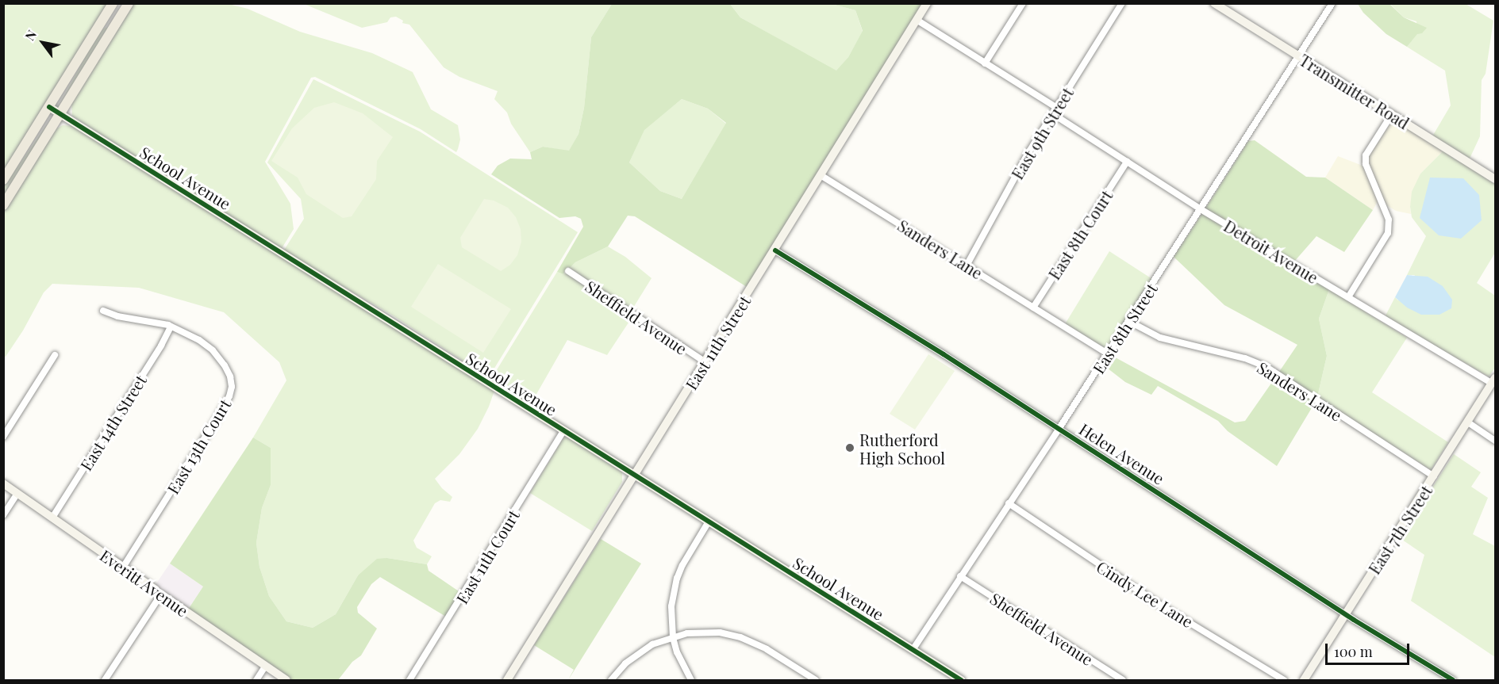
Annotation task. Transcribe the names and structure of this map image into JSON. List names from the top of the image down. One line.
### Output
{"streets":{"street":["Transmitter Road","East 9th Street","School Avenue","East 8th Court","Sanders Lane","Detroit Avenue","Sheffield Avenue","East 8th Street","East 11th Street","East 14th Street","East 13th Court","Helen Avenue","East 7th Street","East 11th Court","Everitt Avenue","Cindy Lee Lane"]},"crossings":[["Transmitter Road","East 8th Street"],["East 9th Street","Sanders Lane"],["East 9th Street","Detroit Avenue"],["School Avenue","East 8th Street"],["School Avenue","East 11th Street"],["School Avenue","East 11th Court"],["East 8th Court","Sanders Lane"],["East 8th Court","Detroit Avenue"],["Sanders Lane","East 8th Street"],["Sanders Lane","East 11th Street"],["Sanders Lane","East 7th Street"],["Detroit Avenue","East 8th Street"],["Detroit Avenue","East 7th Street"],["Sheffield Avenue","East 8th Street"],["Sheffield Avenue","East 11th Street"],["East 8th Street","Helen Avenue"],["East 8th Street","Cindy Lee Lane"],["East 11th Street","Helen Avenue"],["East 14th Street","East 13th Court"],["East 14th Street","Everitt Avenue"],["East 13th Court","Everitt Avenue"],["Helen Avenue","East 7th Street"]],"places":["Rutherford High School"],"scale_bar":"100 m","north":"top left"}
